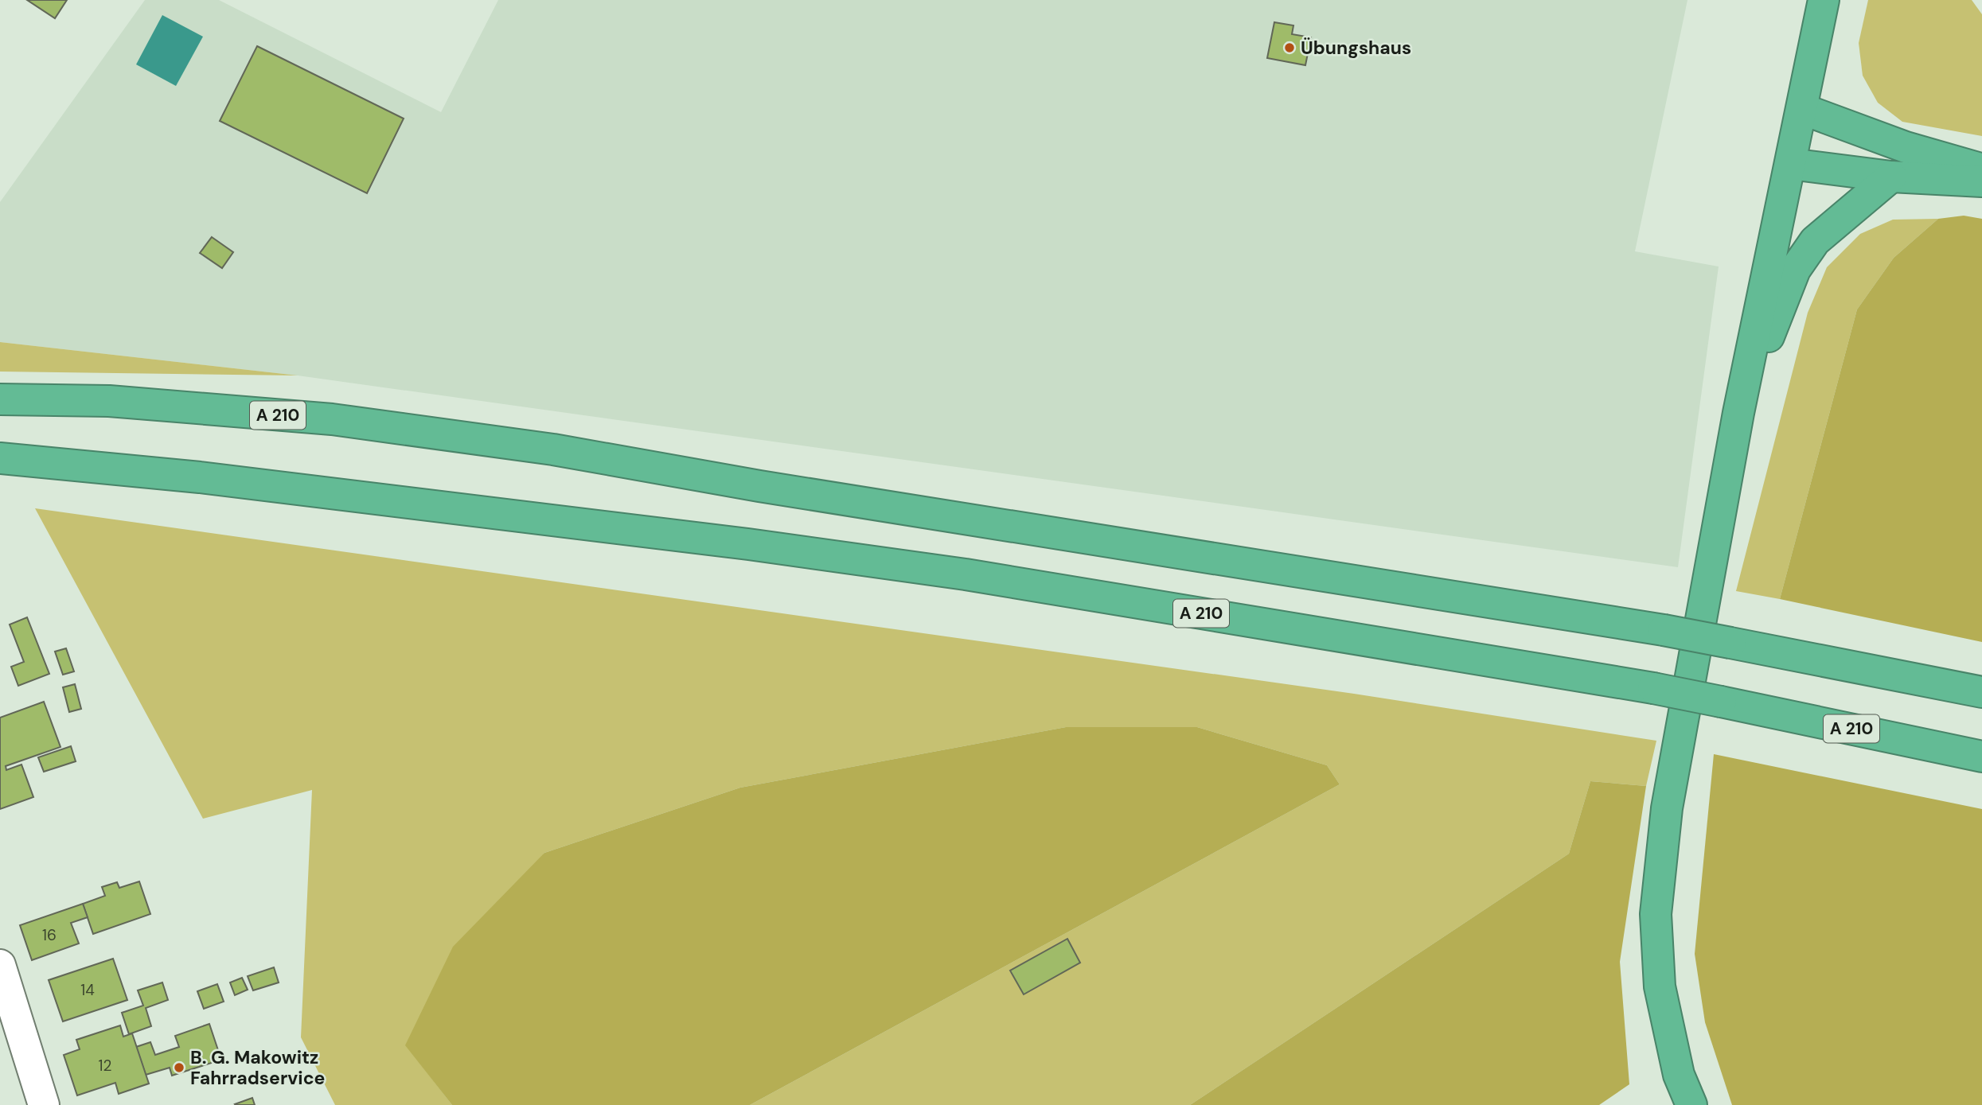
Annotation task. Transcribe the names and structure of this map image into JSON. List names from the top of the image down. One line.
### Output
{"streets":{"highway":["A 210"]},"places":["Übungshaus","B. G. Makowitz Fahrradservice"],"house_numbers":["16","14","12"]}
